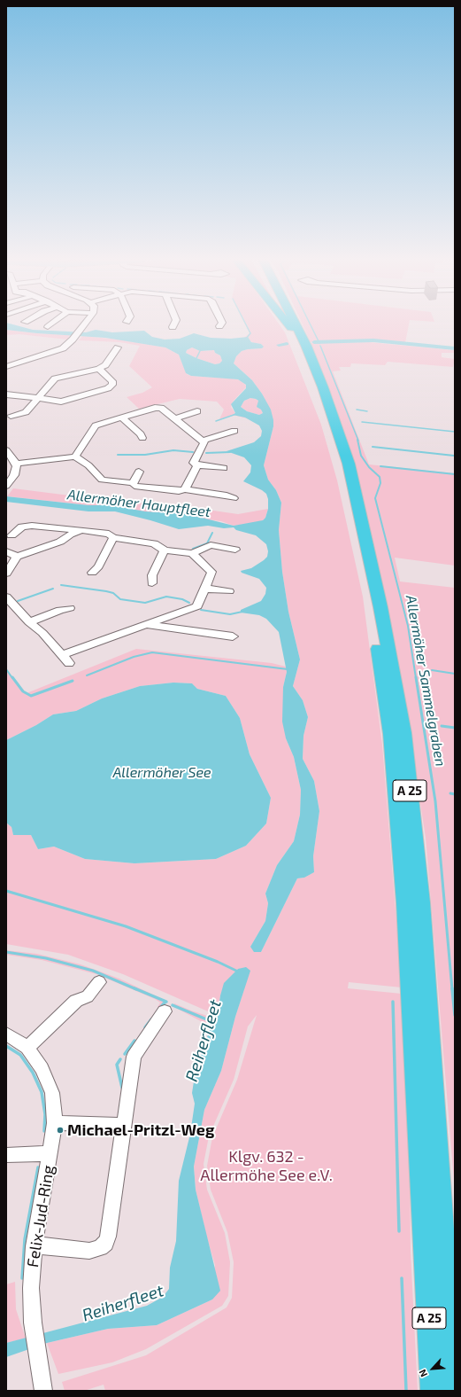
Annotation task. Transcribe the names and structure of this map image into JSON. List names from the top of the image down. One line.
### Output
{"streets":{"highway":["A 25"],"street":["Felix-Jud-Ring"]},"water":["Allermöher Hauptfleet","Allermöher Sammelgraben","Allermöher See","Reiherfleet"],"parks":["Klgv. 632 - Allermöhe See e.V."],"places":["Michael-Pritzl-Weg"],"north":"bottom left"}
